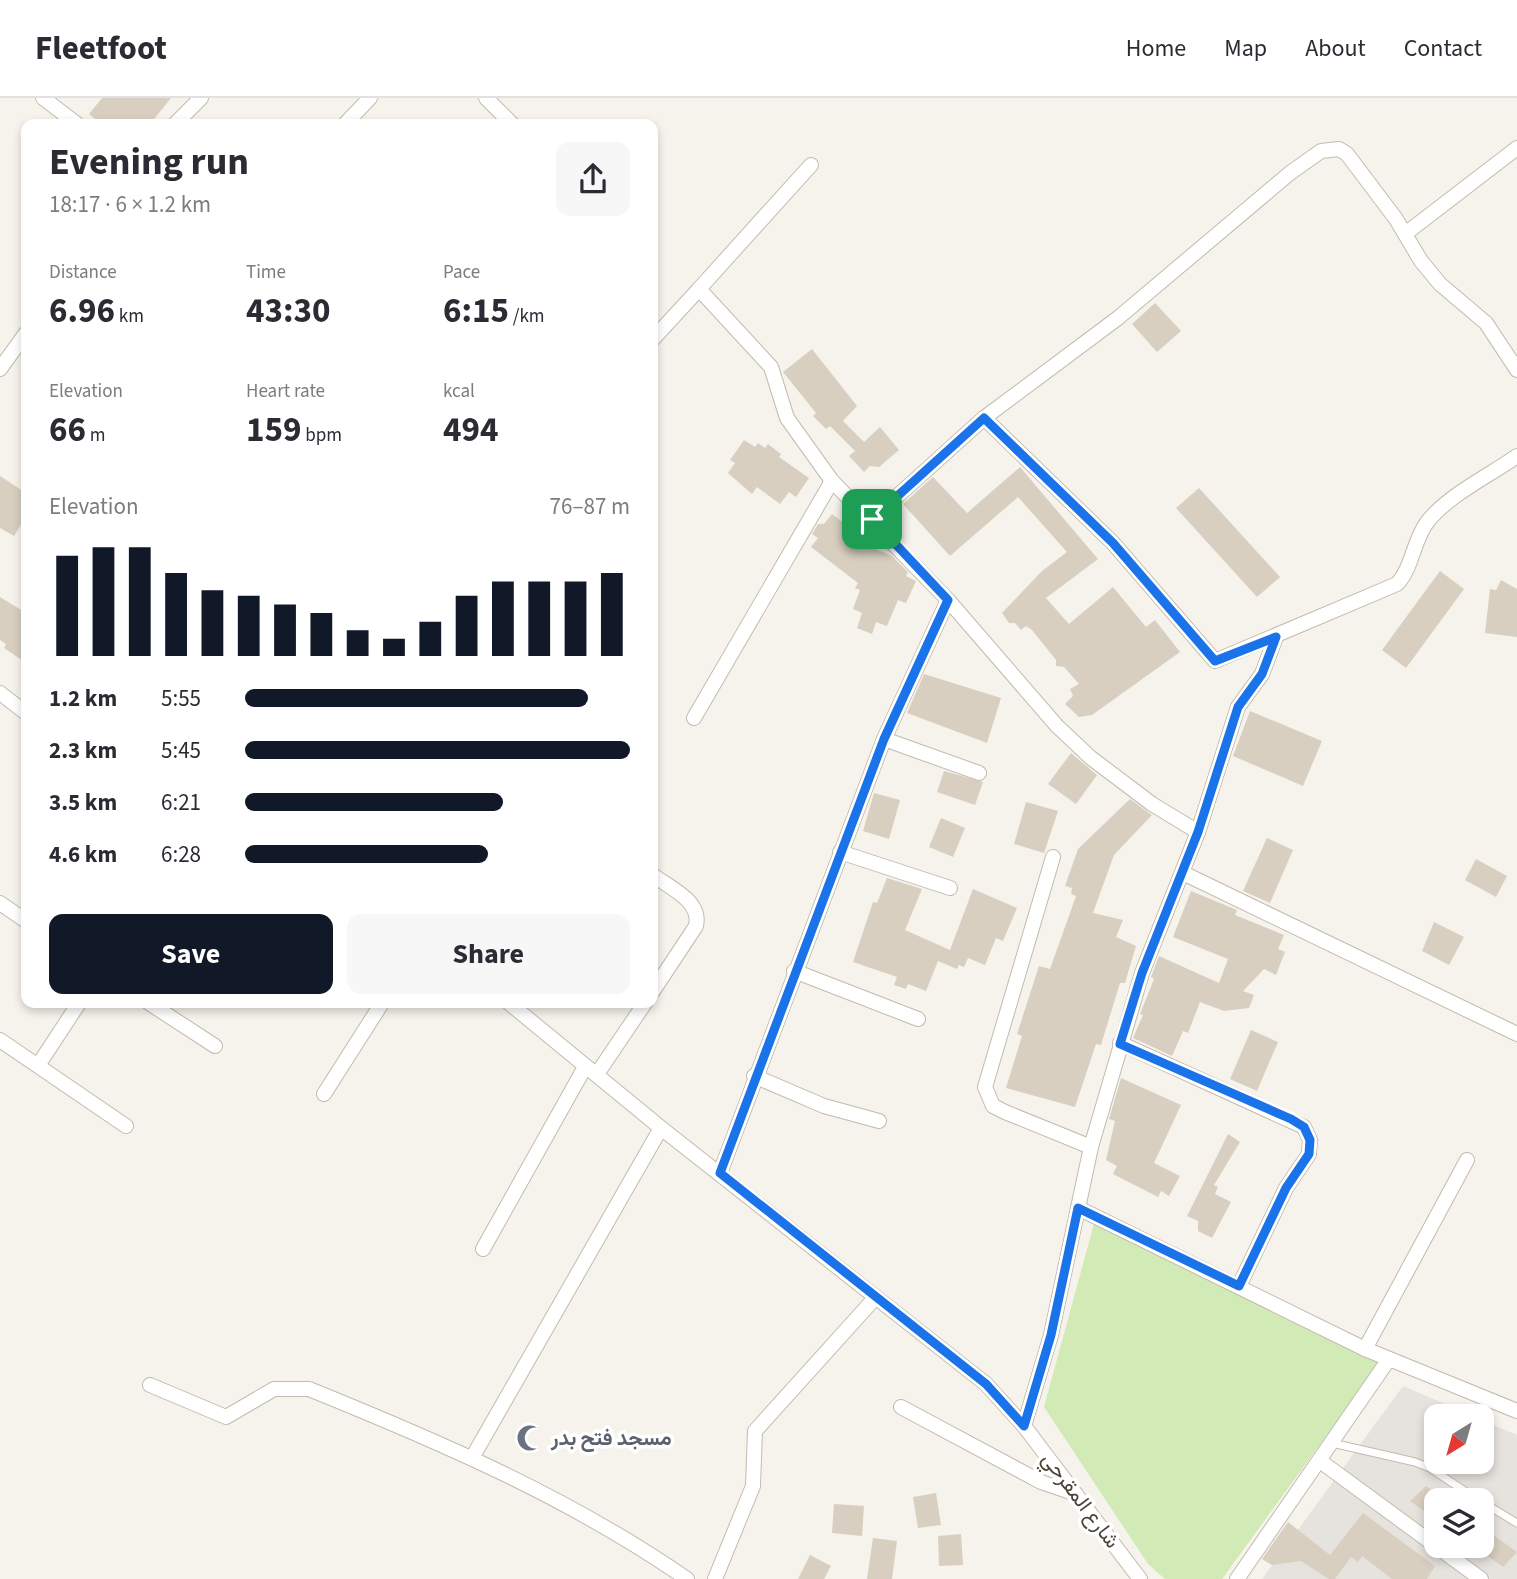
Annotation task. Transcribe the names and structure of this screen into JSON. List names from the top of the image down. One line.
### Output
{"streets":{"street":["شارع المقرحي"]},"places":{"mosque":["مسجد فتح بدر"]},"north":"bottom left","page":{"header":"Fleetfoot","nav":["Home","Map","About","Contact"],"heading":["Evening run","18:17 · 6 × 1.2 km"],"stats":[["Distance","6.96 km"],["Time","43:30"],["Pace","6:15 /km"],["Elevation","66 m"],["Heart rate","159 bpm"],["kcal","494"]],"chart":["Elevation","76–87 m"],"list":[{"name":"1.2 km","note":"5:55"},{"name":"2.3 km","note":"5:45"},{"name":"3.5 km","note":"6:21"},{"name":"4.6 km","note":"6:28"}],"buttons":["Save","Share"]}}
